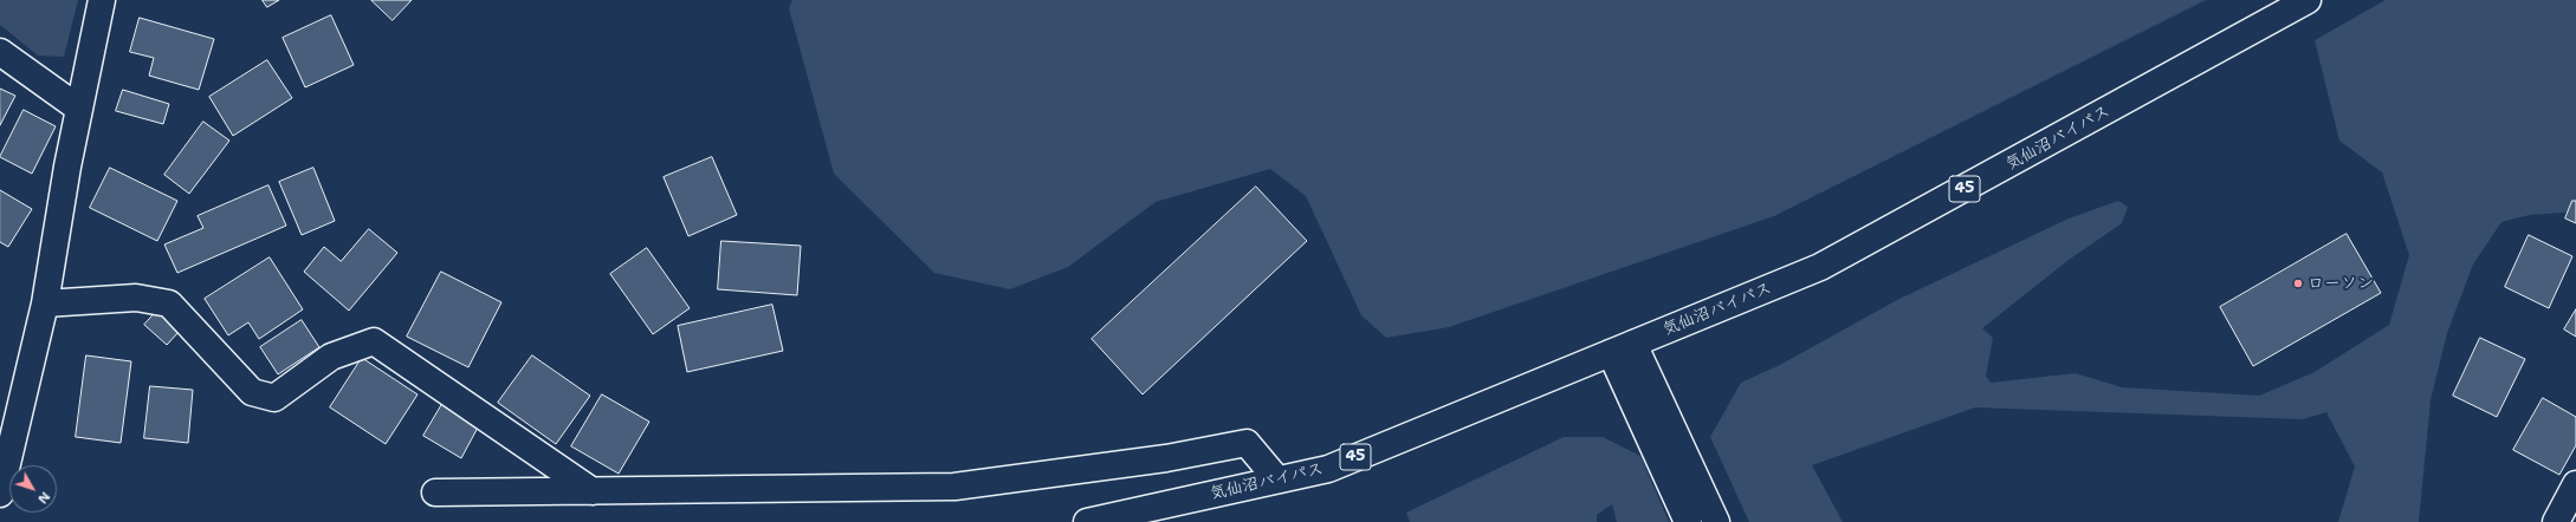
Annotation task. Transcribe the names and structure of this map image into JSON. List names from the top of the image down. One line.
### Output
{"streets":{"main road":["気仙沼バイパス","45"]},"places":["ローソン"],"north":"bottom right"}
